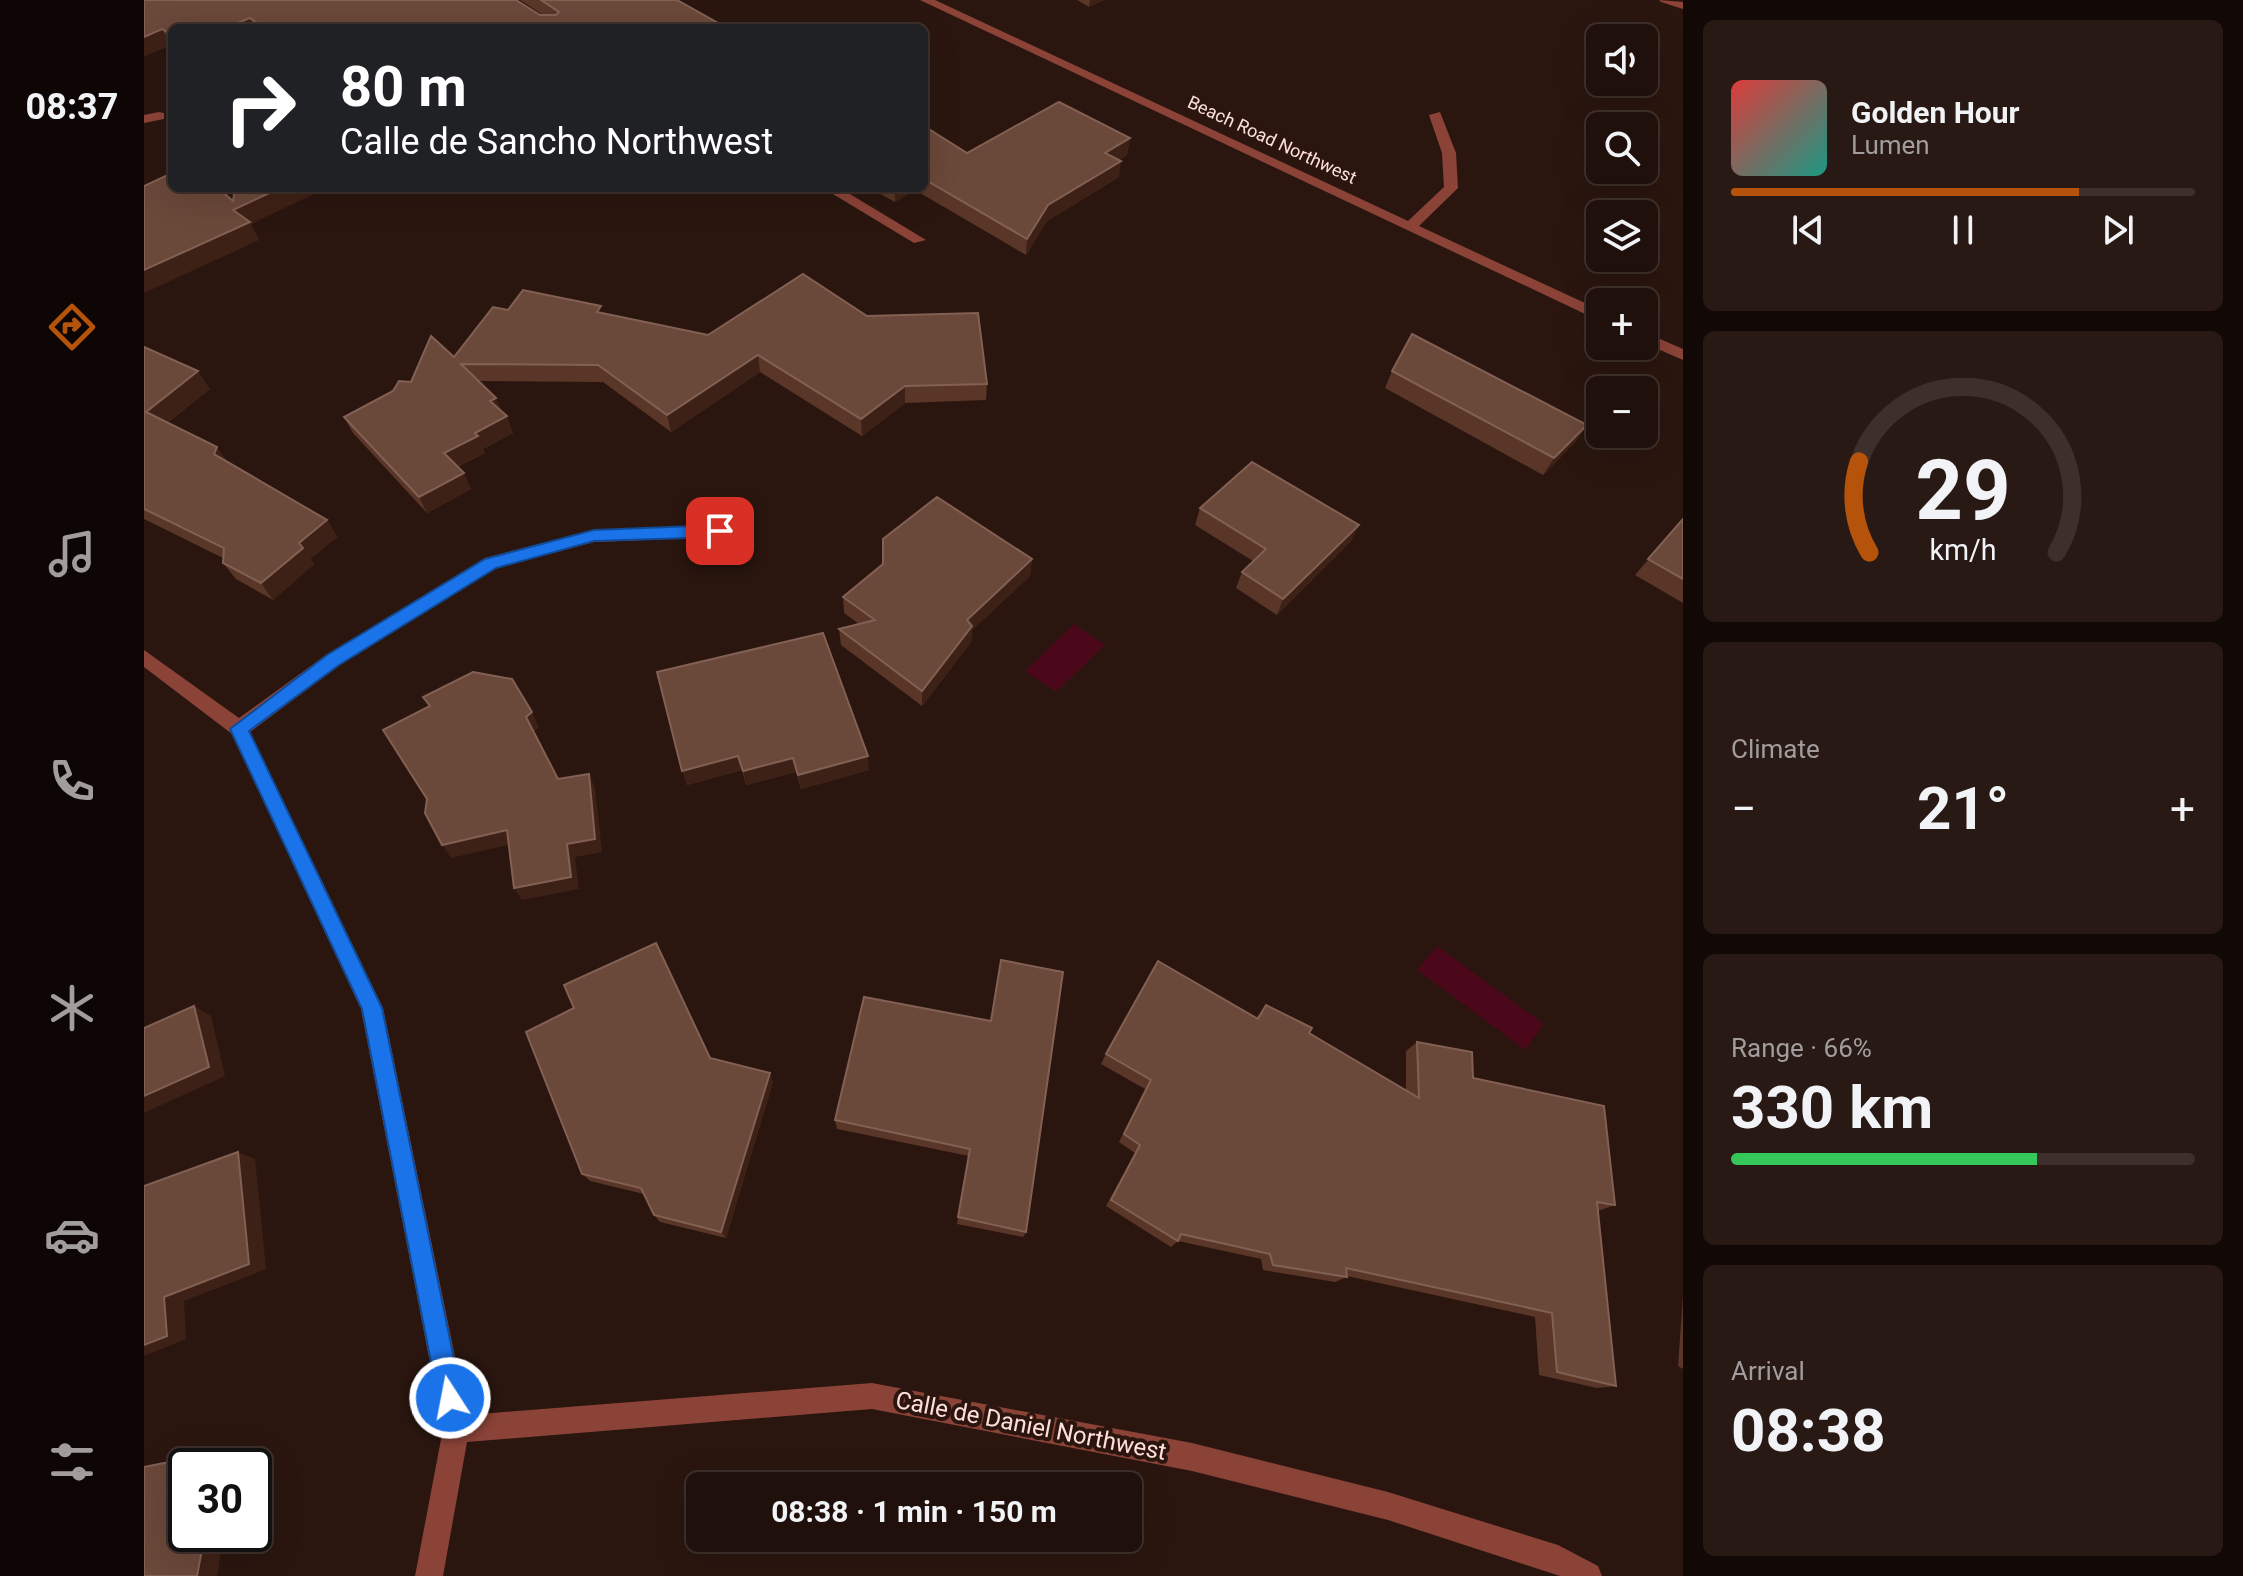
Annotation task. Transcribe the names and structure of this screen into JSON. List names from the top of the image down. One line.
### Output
{"streets":{"street":["Beach Road Northwest","Calle de Daniel Northwest"]},"page":{"tabs":"08:37","map_buttons":["+","−"],"turn":["80 m","Calle de Sancho Northwest"],"song":["Golden Hour","Lumen"],"tile":["Climate",["Range · 66%","330 km"],["Arrival","08:38"]],"heat":["−","21°","+"],"limit":"30","trip":"08:38 · 1 min · 150 m","gauge":["29","km/h"]}}
